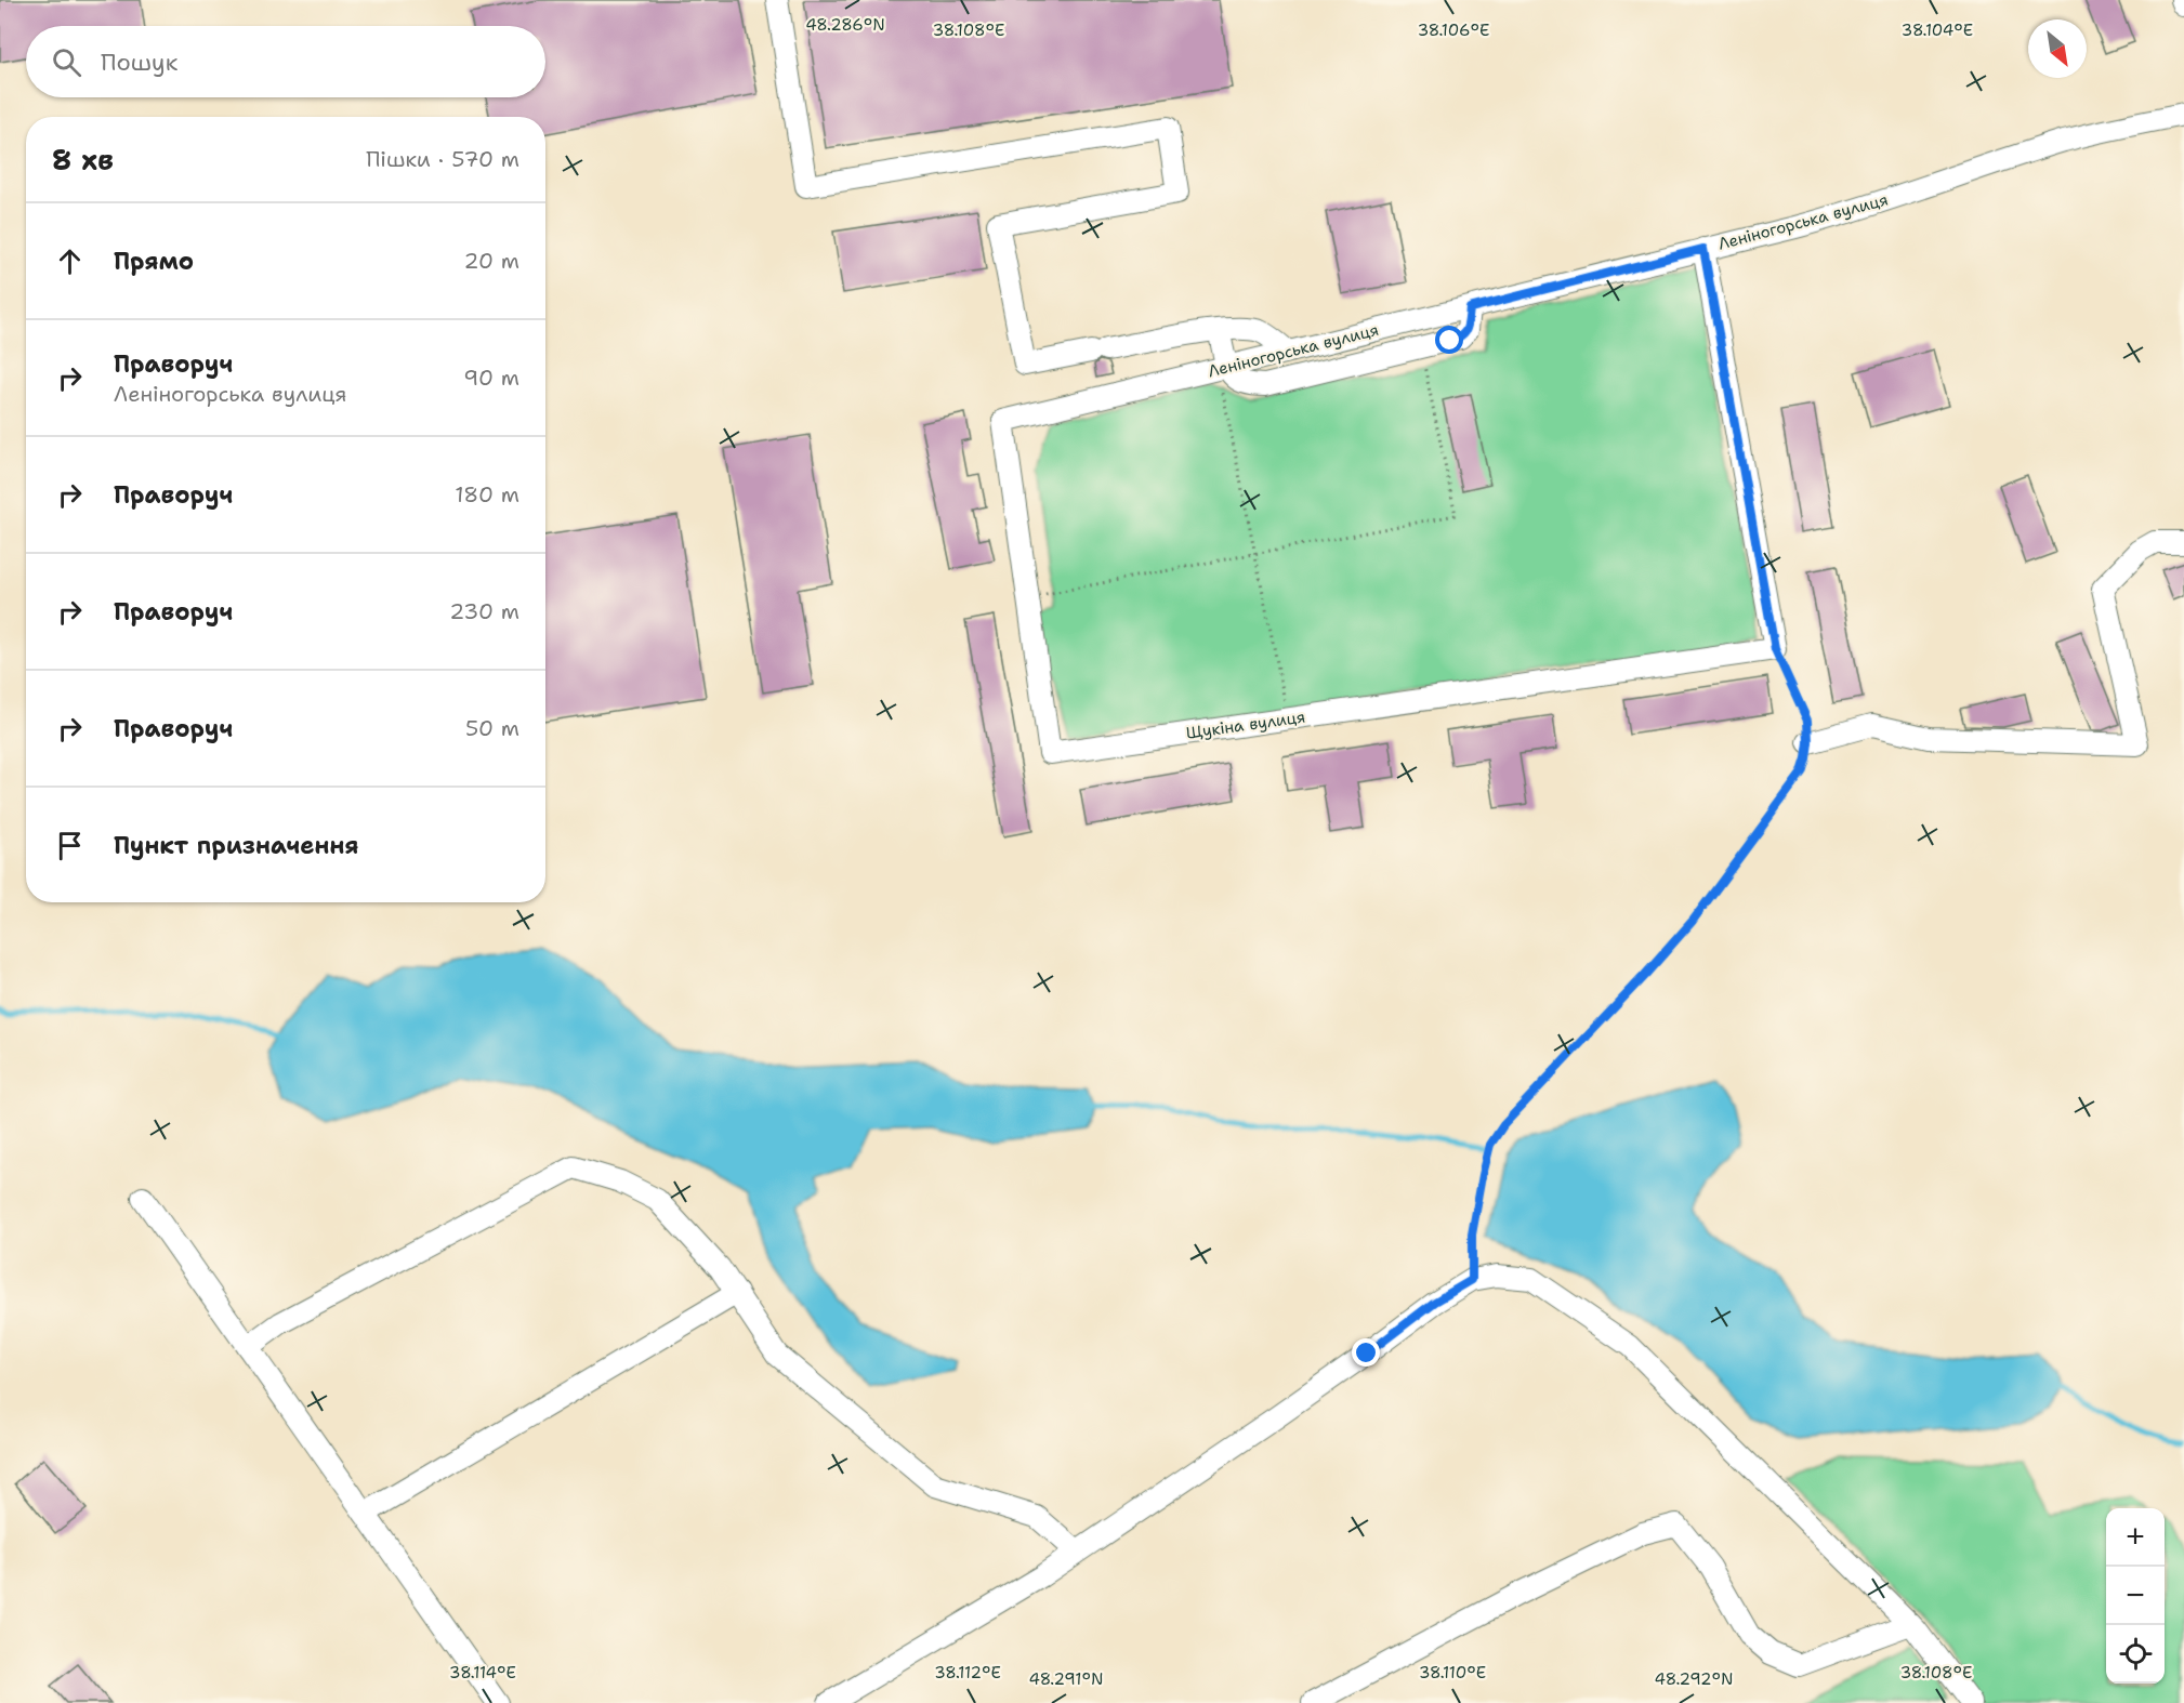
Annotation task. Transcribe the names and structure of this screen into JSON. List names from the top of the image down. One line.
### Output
{"streets":{"street":["Леніногорська вулиця","Щукіна вулиця"]},"crossings":[["Леніногорська вулиця","Щукіна вулиця"]],"north":"bottom right","page":{"search":"Пошук","heading":["8 хв","Пішки · 570 m"],"list":[["Прямо","20 m"],["Праворуч","Леніногорська вулиця","90 m"],["Праворуч","180 m"],["Праворуч","230 m"],["Праворуч","50 m"],"Пункт призначення"],"map_buttons":["+","−"]},"coordinates":["48.286°N","38.108°E","38.106°E","38.104°E","38.114°E","38.112°E","38.110°E","48.291°N","48.292°N"]}
